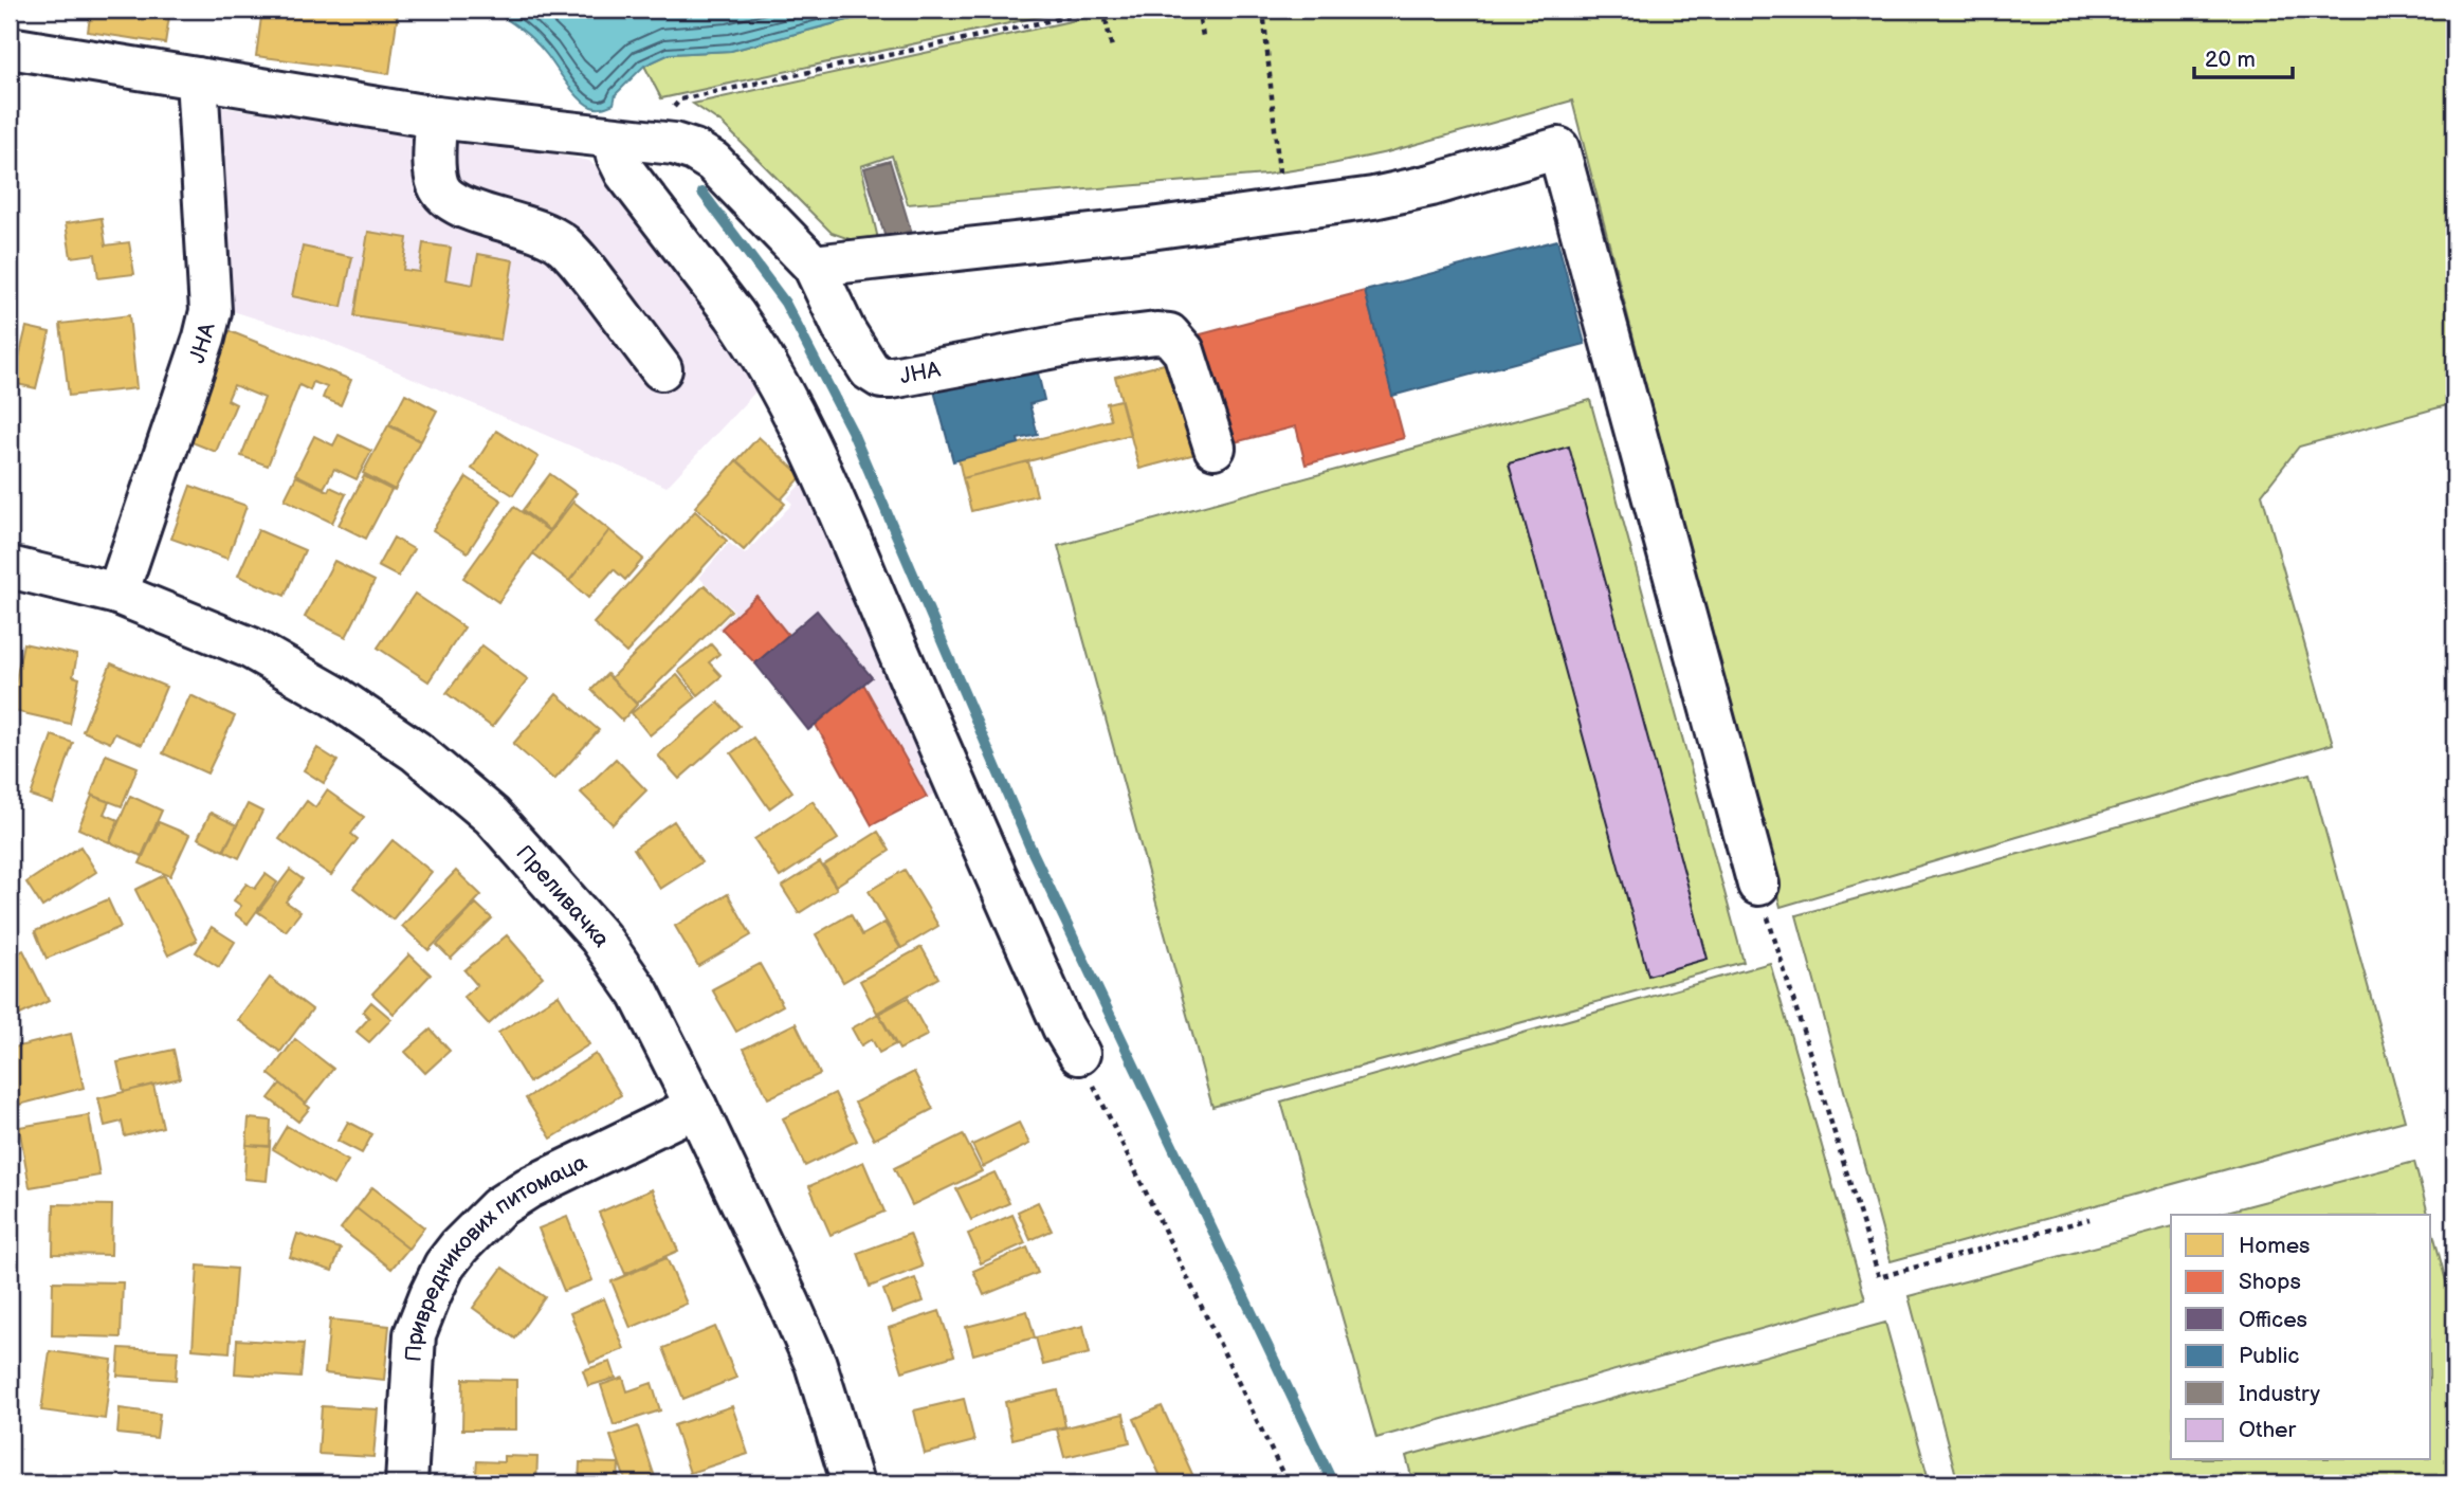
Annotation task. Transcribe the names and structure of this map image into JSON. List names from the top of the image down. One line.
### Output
{"streets":{"street":["ЈНА","Преливачка","Привредникових питомаца"]},"crossings":[["ЈНА","Преливачка"],["Преливачка","Привредникових питомаца"]],"legend":["Homes","Shops","Offices","Public","Industry","Other"],"scale_bar":"20 m"}
